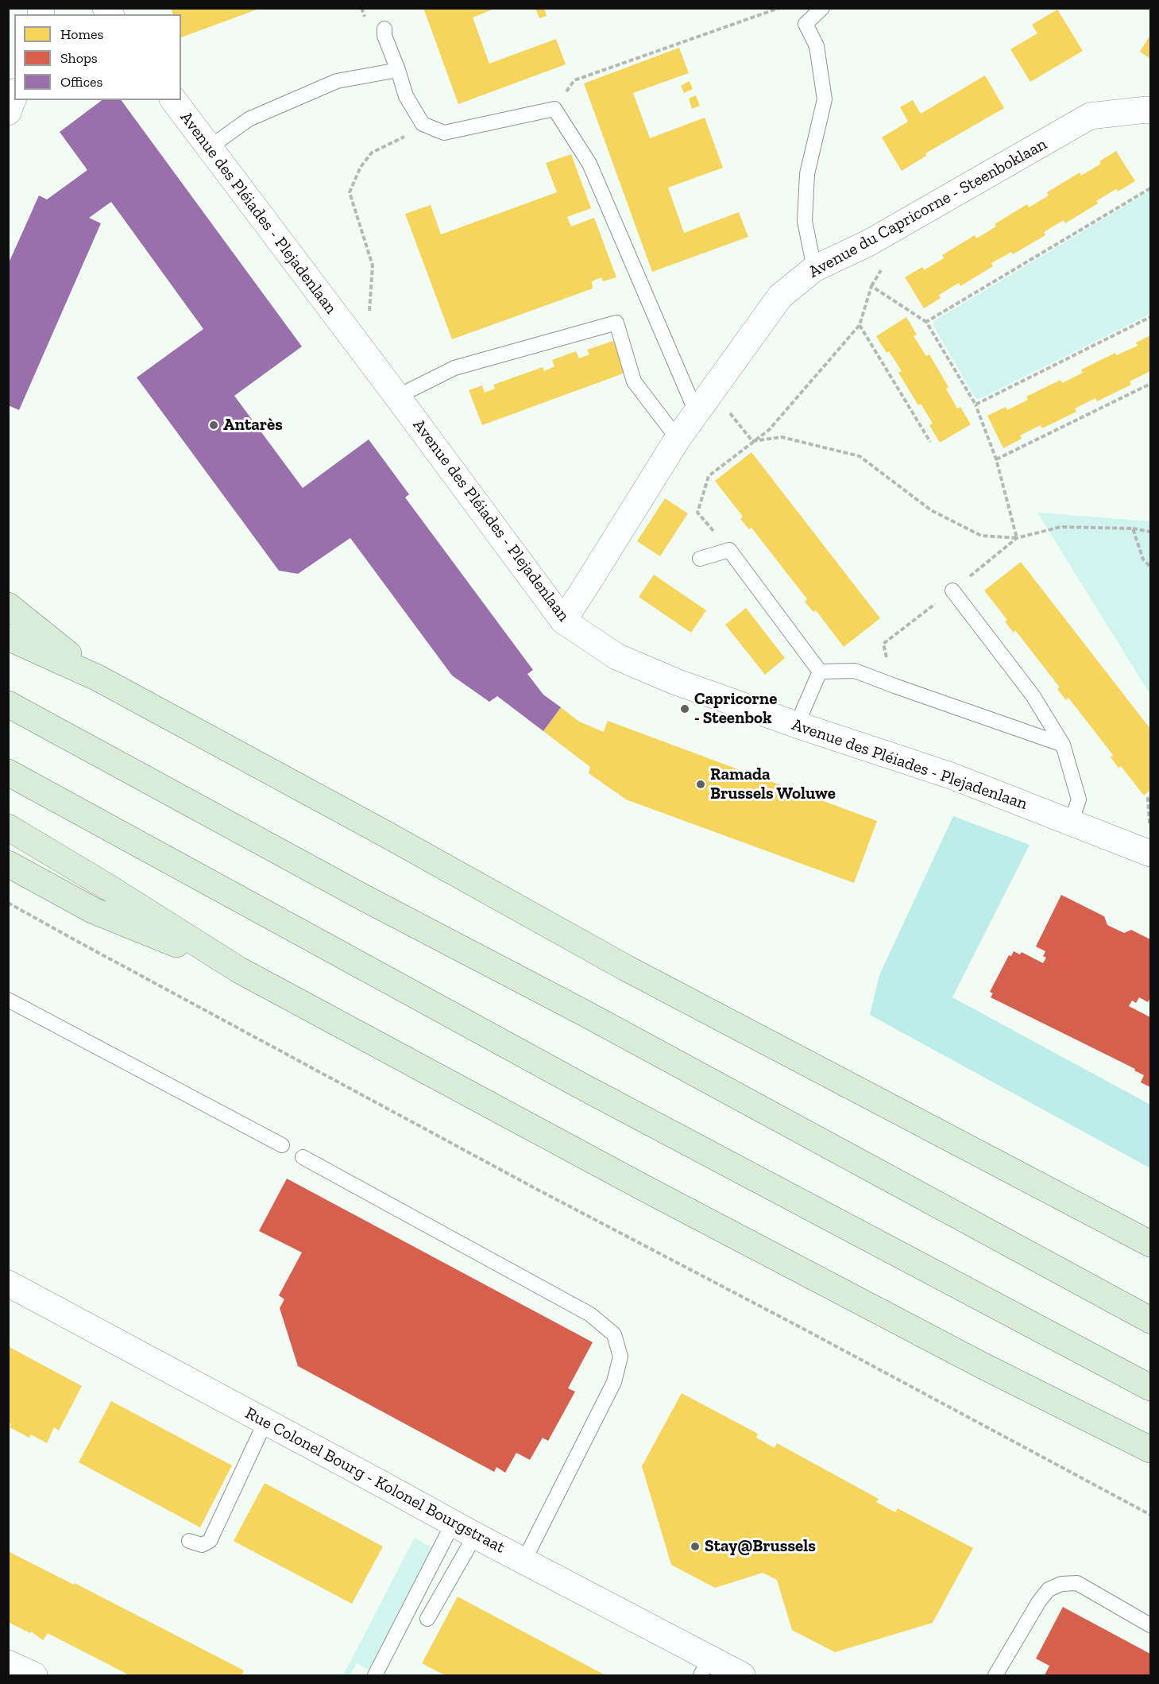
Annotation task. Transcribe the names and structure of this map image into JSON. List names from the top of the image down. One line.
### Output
{"streets":{"street":["Avenue du Capricorne - Steenboklaan","Avenue des Pléiades - Plejadenlaan","Rue Colonel Bourg - Kolonel Bourgstraat"]},"crossings":[["Avenue du Capricorne - Steenboklaan","Avenue des Pléiades - Plejadenlaan"]],"places":["Antarès","Capricorne - Steenbok","Ramada Brussels Woluwe","Stay@Brussels"],"legend":["Homes","Shops","Offices"]}
